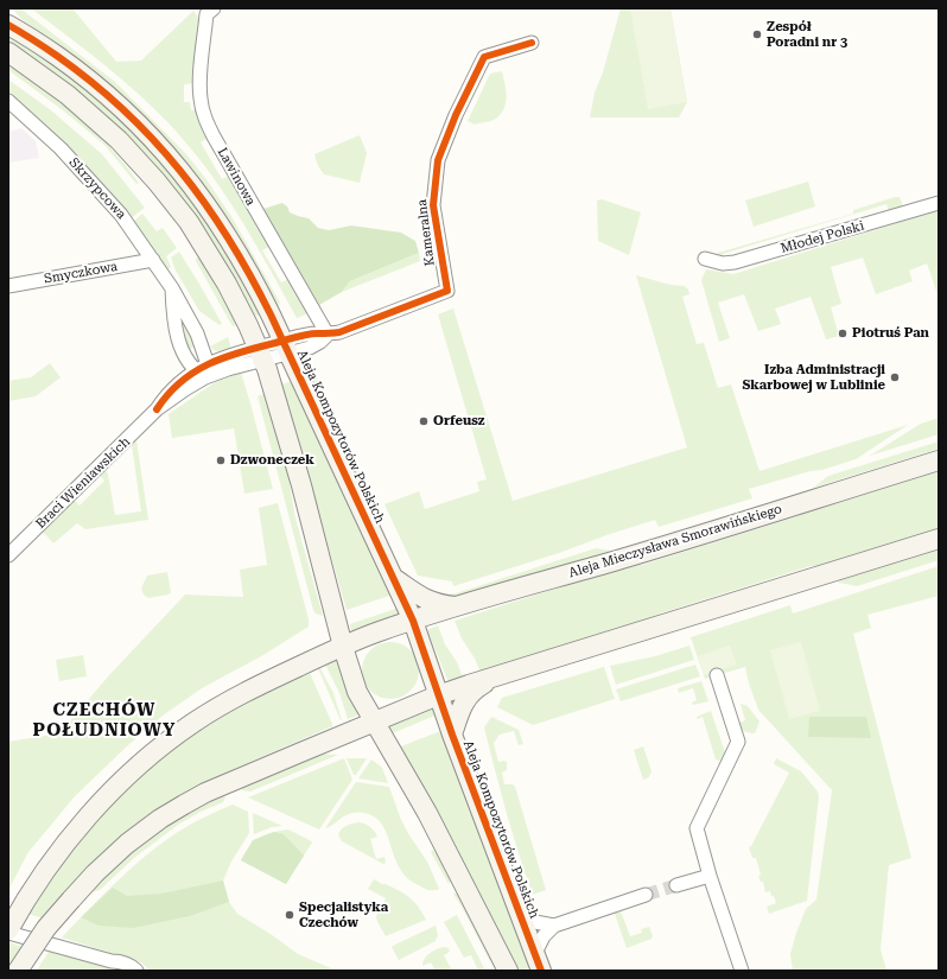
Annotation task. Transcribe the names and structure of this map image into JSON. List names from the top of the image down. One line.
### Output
{"streets":{"street":["Lawinowa","Skrzypcowa","Kameralna","Młodej Polski","Smyczkowa","Aleja Kompozytorów Polskich","Braci Wieniawskich","Aleja Mieczysława Smorawińskiego"]},"crossings":[["Lawinowa","Kameralna"],["Skrzypcowa","Smyczkowa"],["Skrzypcowa","Braci Wieniawskich"],["Kameralna","Aleja Kompozytorów Polskich"],["Kameralna","Braci Wieniawskich"],["Aleja Kompozytorów Polskich","Aleja Mieczysława Smorawińskiego"]],"districts":["CZECHÓW POŁUDNIOWY"],"places":["Zespół Poradni nr 3","Piotruś Pan","Izba Administracji Skarbowej w Lublinie","Orfeusz","Dzwoneczek","Specjalistyka Czechów"]}
